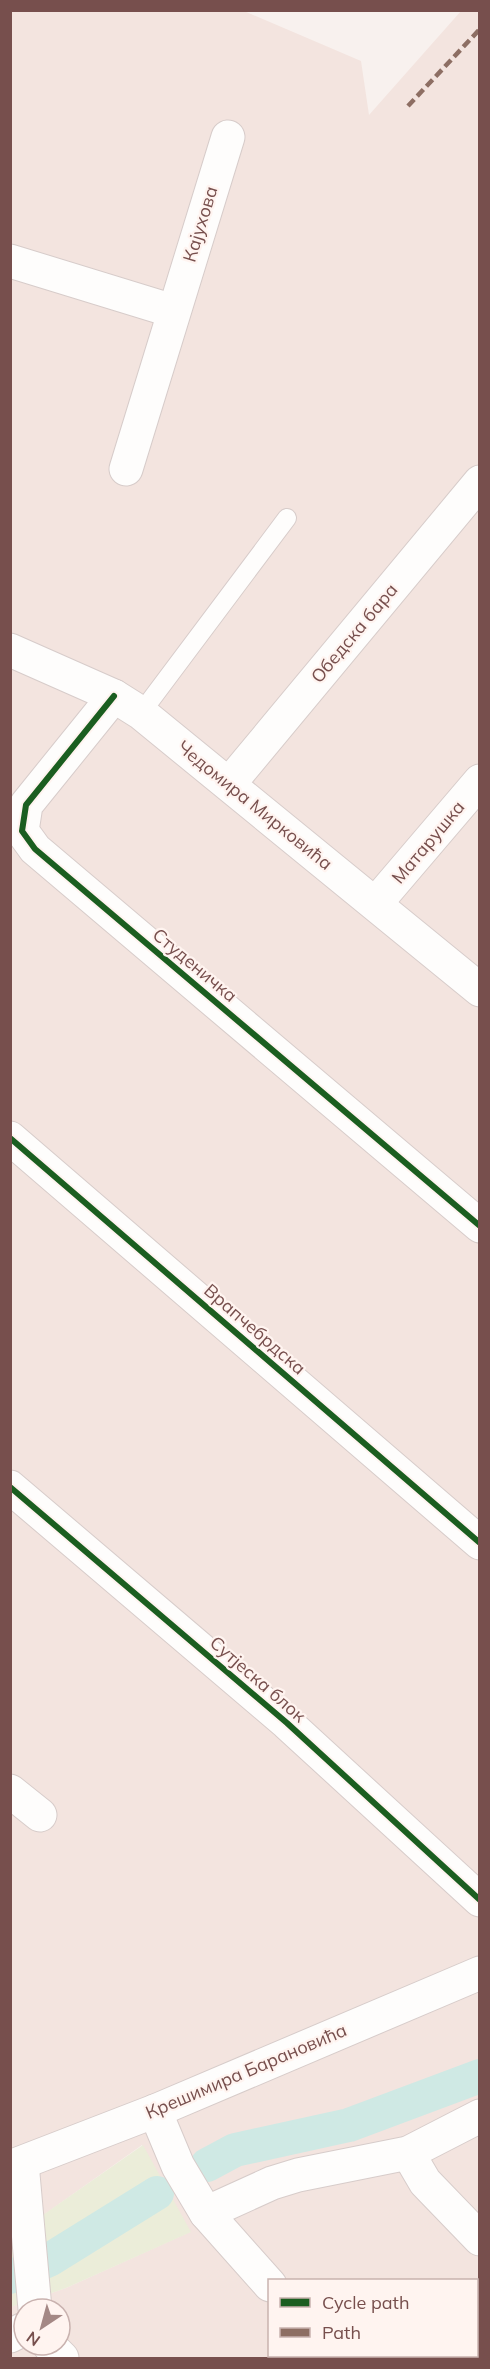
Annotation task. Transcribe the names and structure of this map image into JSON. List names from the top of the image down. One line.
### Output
{"streets":{"street":["Кајухова","Обедска бара","Чедомира Мирковића","Матарушка","Студеничка","Врапчебрдска","Сутјеска блок","Крешимира Барановића"]},"crossings":[["Обедска бара","Чедомира Мирковића"],["Чедомира Мирковића","Матарушка"],["Чедомира Мирковића","Студеничка"]],"legend":["Cycle path","Path"],"north":"bottom left"}
